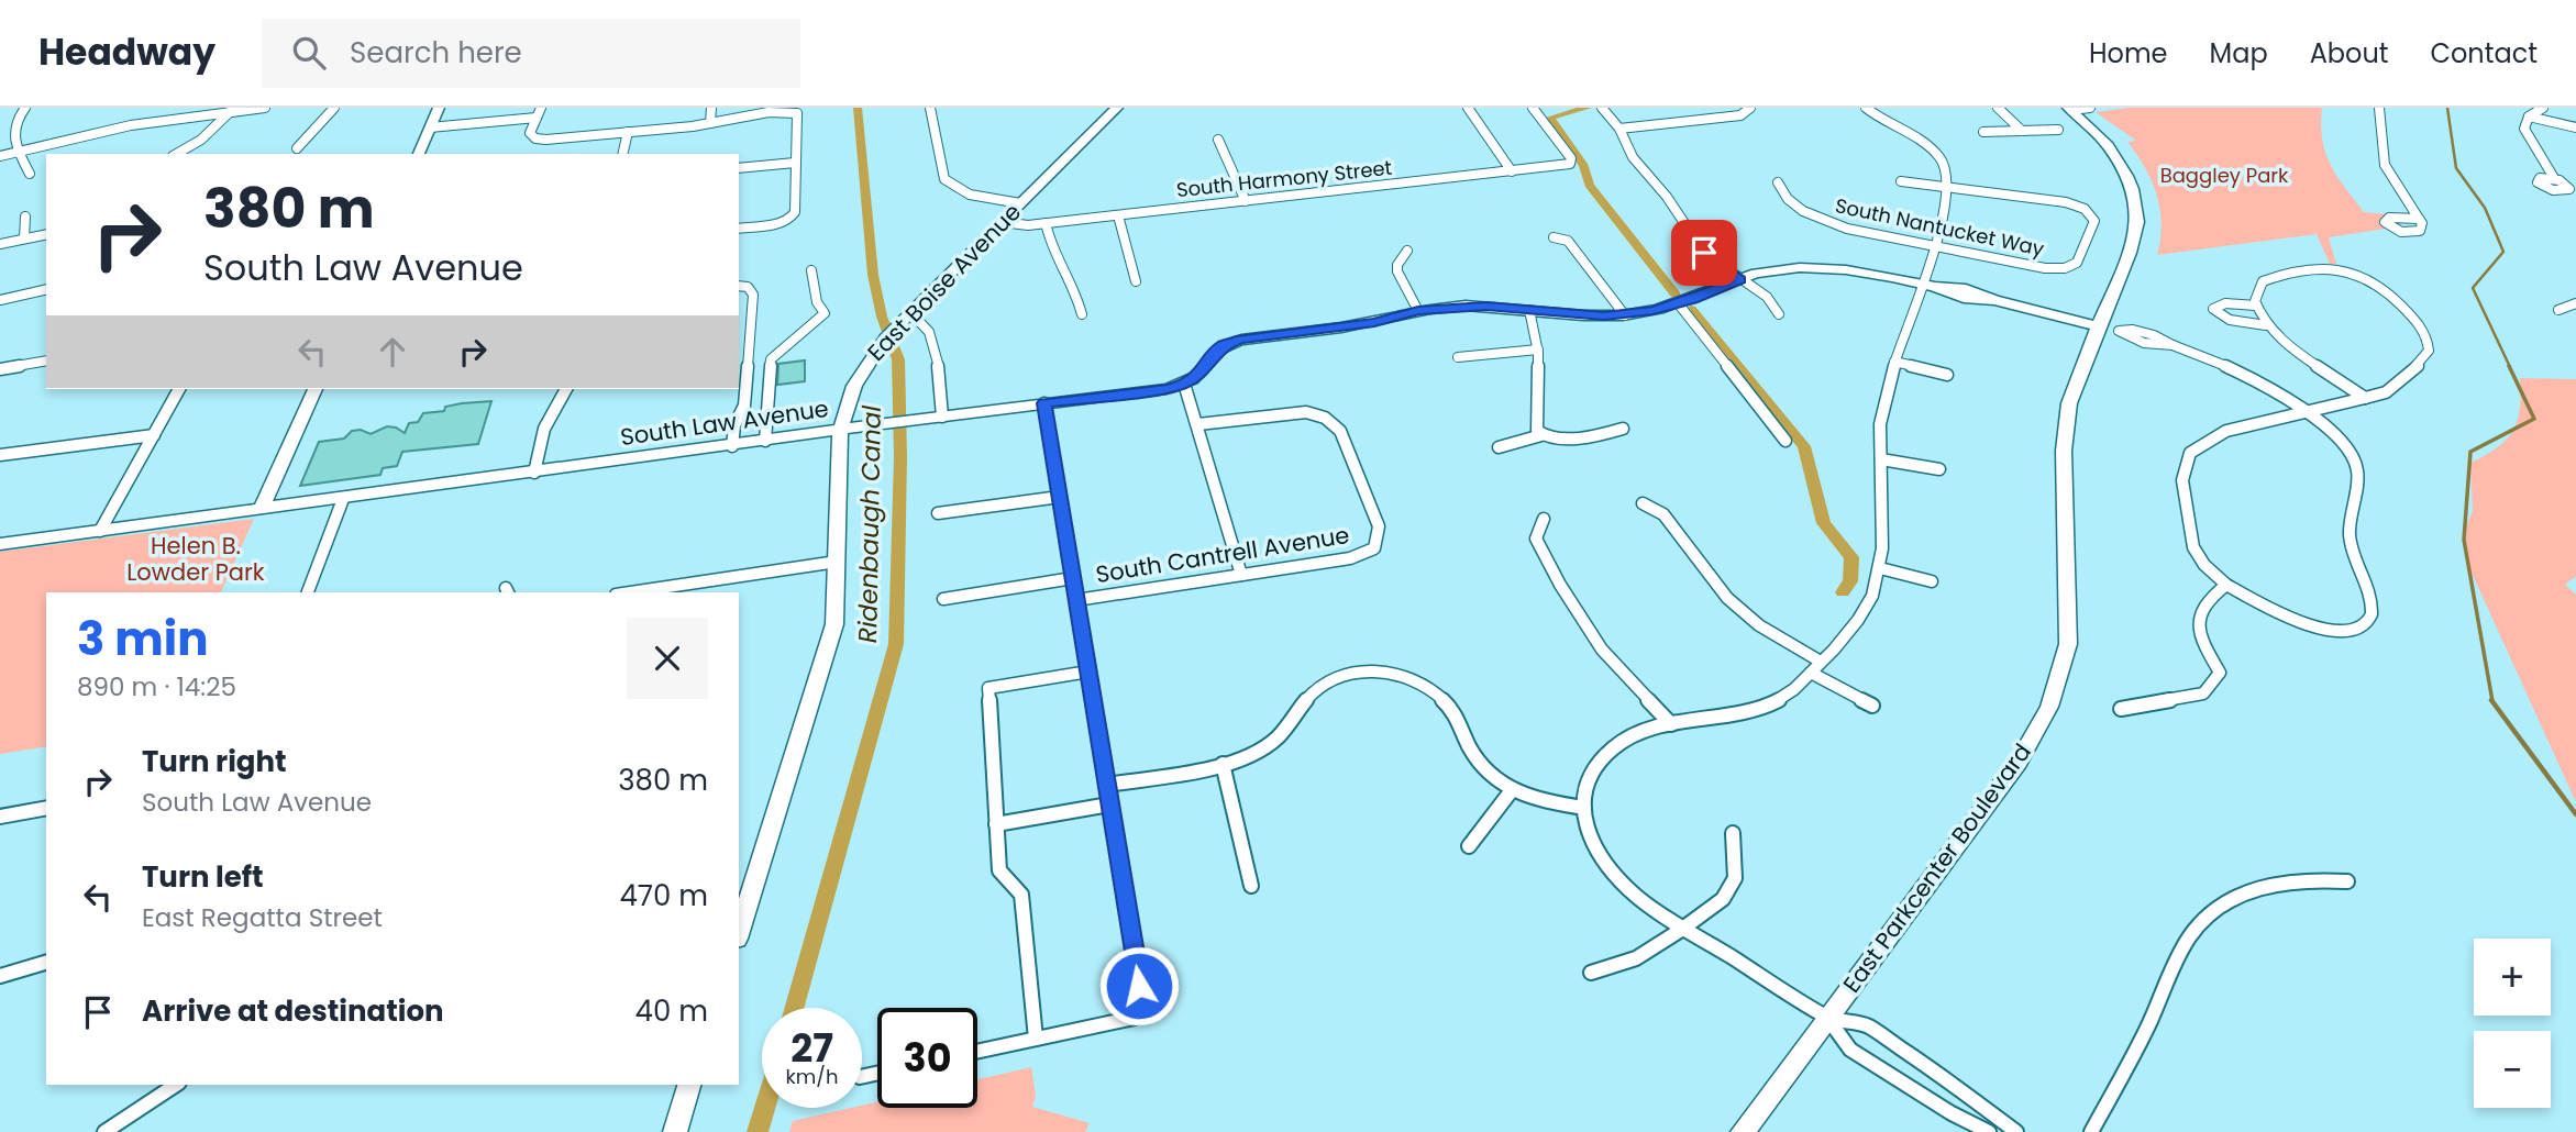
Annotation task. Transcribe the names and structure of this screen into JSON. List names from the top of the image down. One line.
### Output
{"streets":{"street":["South Harmony Street","South Nantucket Way","East Boise Avenue","South Law Avenue","South Cantrell Avenue","East Parkcenter Boulevard"]},"crossings":[["South Harmony Street","East Boise Avenue"],["East Boise Avenue","South Law Avenue"]],"water":["Ridenbaugh Canal"],"parks":["Baggley Park","Helen B. Lowder Park"],"page":{"header":"Headway","search":"Search here","nav":["Home","Map","About","Contact"],"turn":["380 m","South Law Avenue"],"heading":["3 min","890 m · 14:25"],"list":[{"name":"Turn right","note":"South Law Avenue","value":"380 m"},{"name":"Turn left","note":"East Regatta Street","value":"470 m"},{"name":"Arrive at destination","value":"40 m"}],"map_buttons":["+","−"],"speed":"27 km/h","limit":"30"}}
